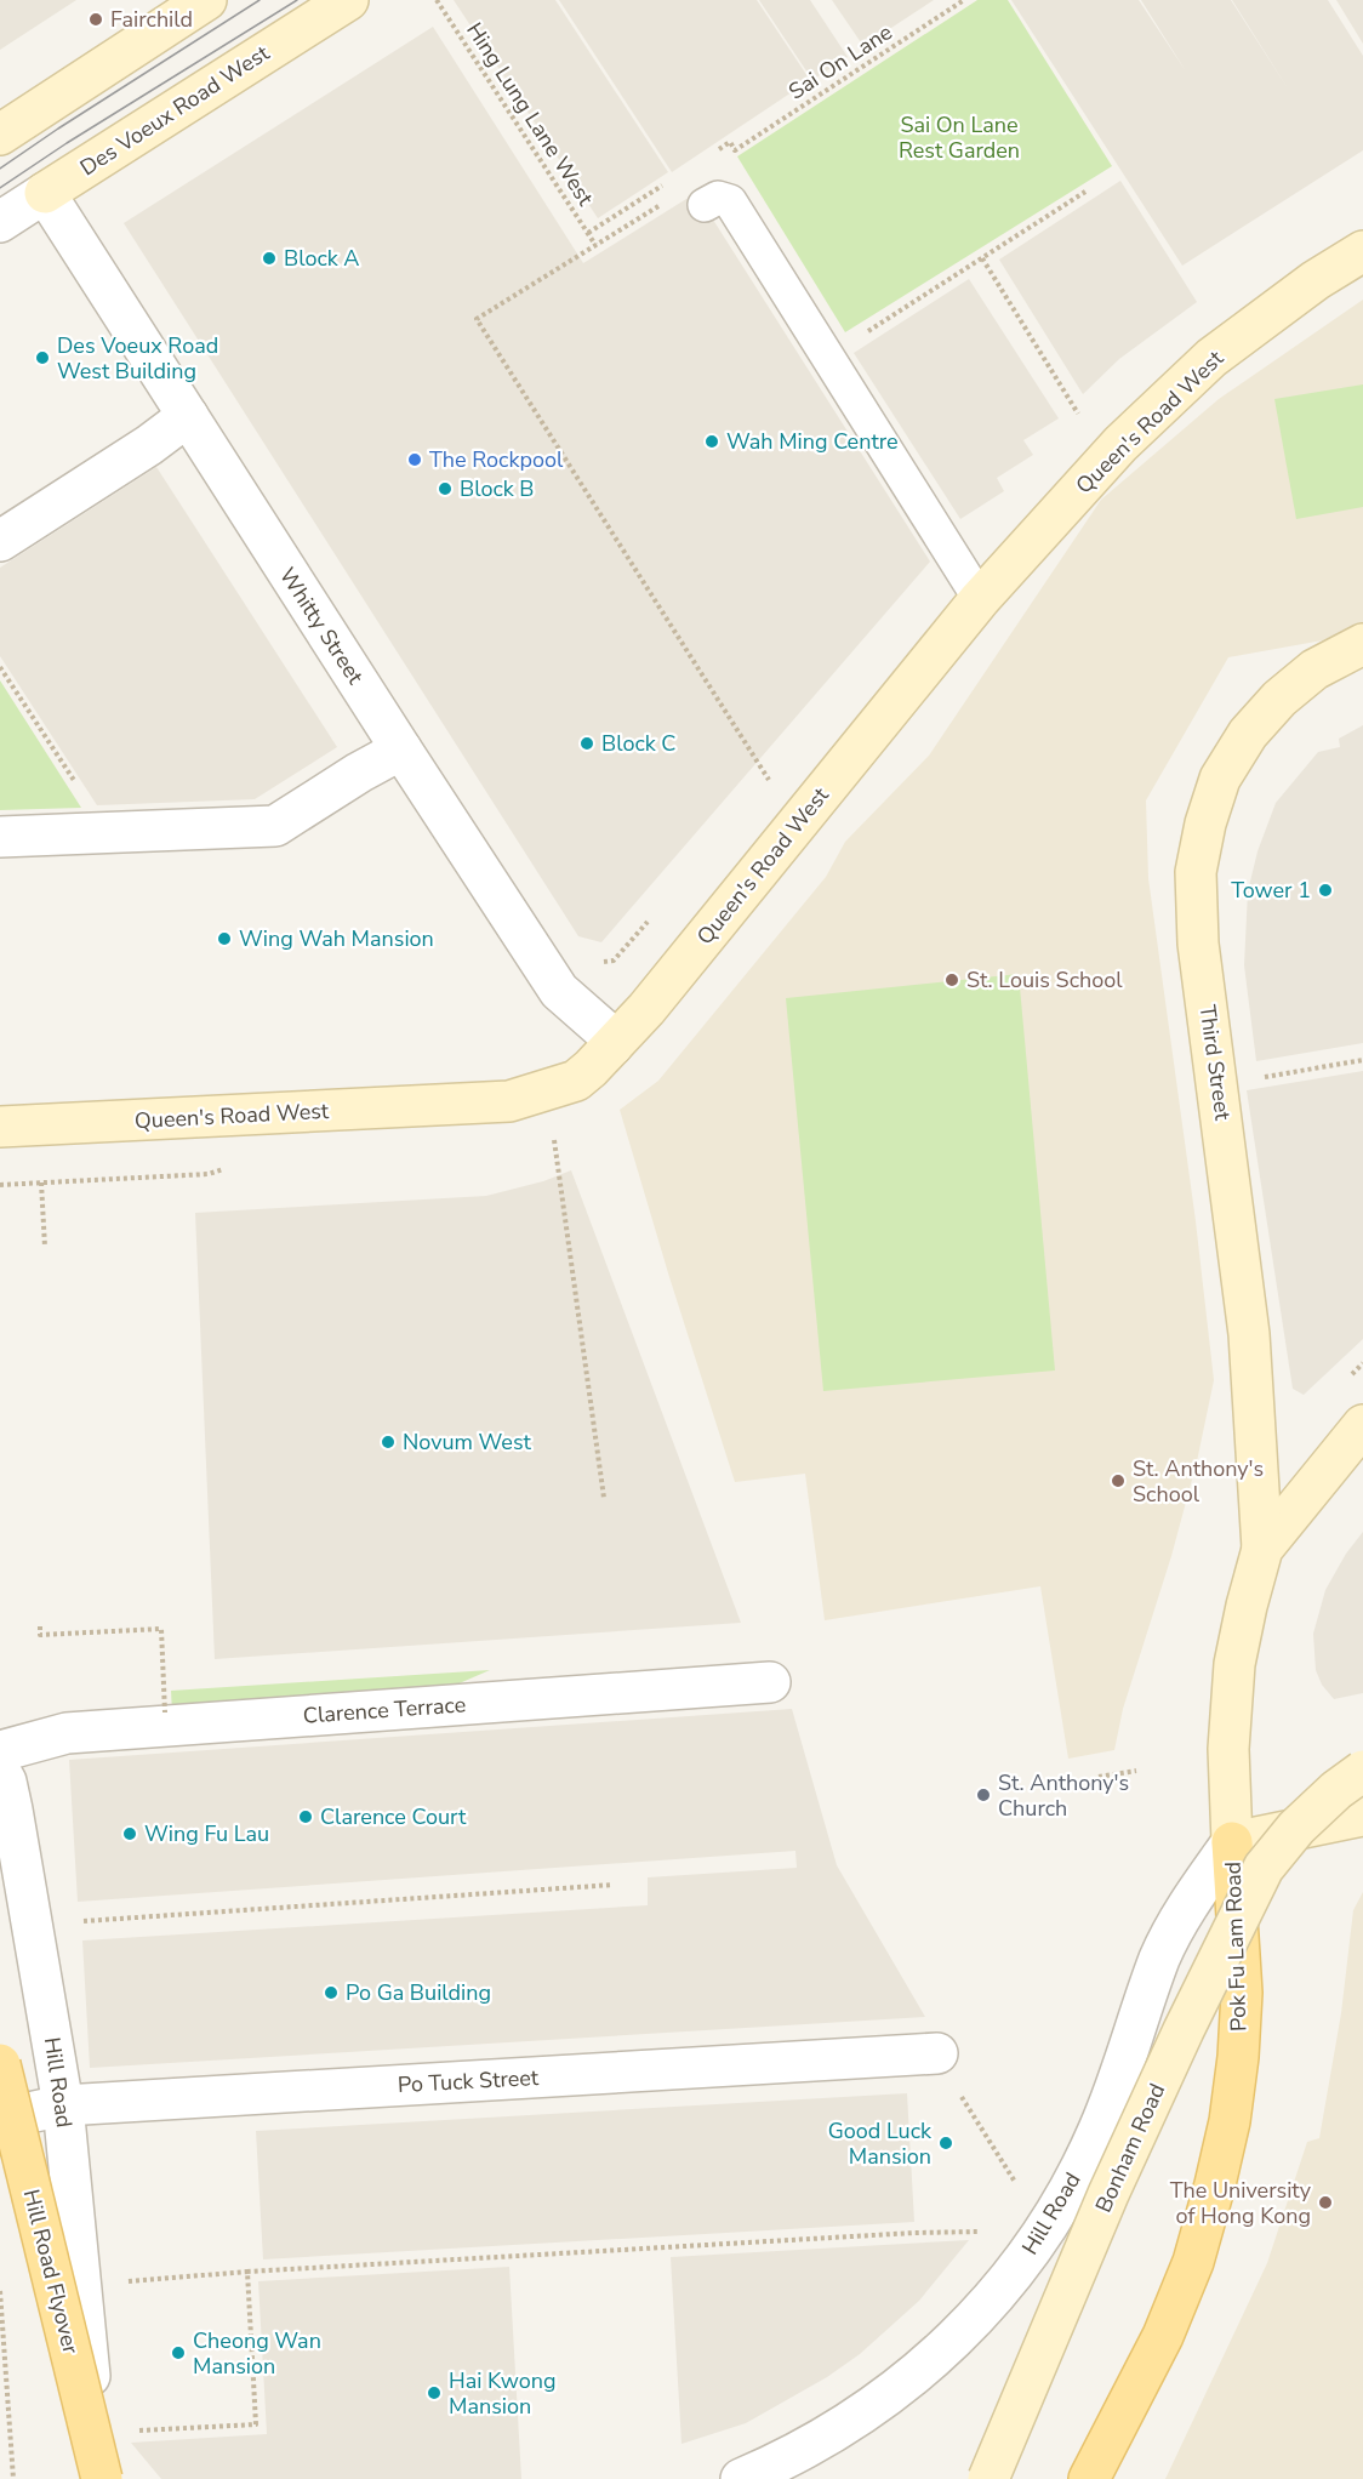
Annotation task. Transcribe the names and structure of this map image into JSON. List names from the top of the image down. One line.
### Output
{"streets":{"main road":["Des Voeux Road West","Queen's Road West","Third Street","Pok Fu Lam Road","Bonham Road","Hill Road Flyover"],"street":["Whitty Street","Clarence Terrace","Po Tuck Street","Hill Road"],"path":["Sai On Lane","Hing Lung Lane West"]},"crossings":[["Des Voeux Road West","Whitty Street"],["Queen's Road West","Whitty Street"],["Third Street","Pok Fu Lam Road"],["Pok Fu Lam Road","Hill Road"],["Po Tuck Street","Hill Road"]],"parks":["Sai On Lane Rest Garden"],"places":["Fairchild","Block A","Des Voeux Road West Building","Wah Ming Centre","The Rockpool","Block B","Block C","Tower 1","Wing Wah Mansion","St. Louis School","Novum West","St. Anthony's School","St. Anthony's Church","Clarence Court","Wing Fu Lau","Po Ga Building","Good Luck Mansion","The University of Hong Kong","Cheong Wan Mansion","Hai Kwong Mansion"]}
